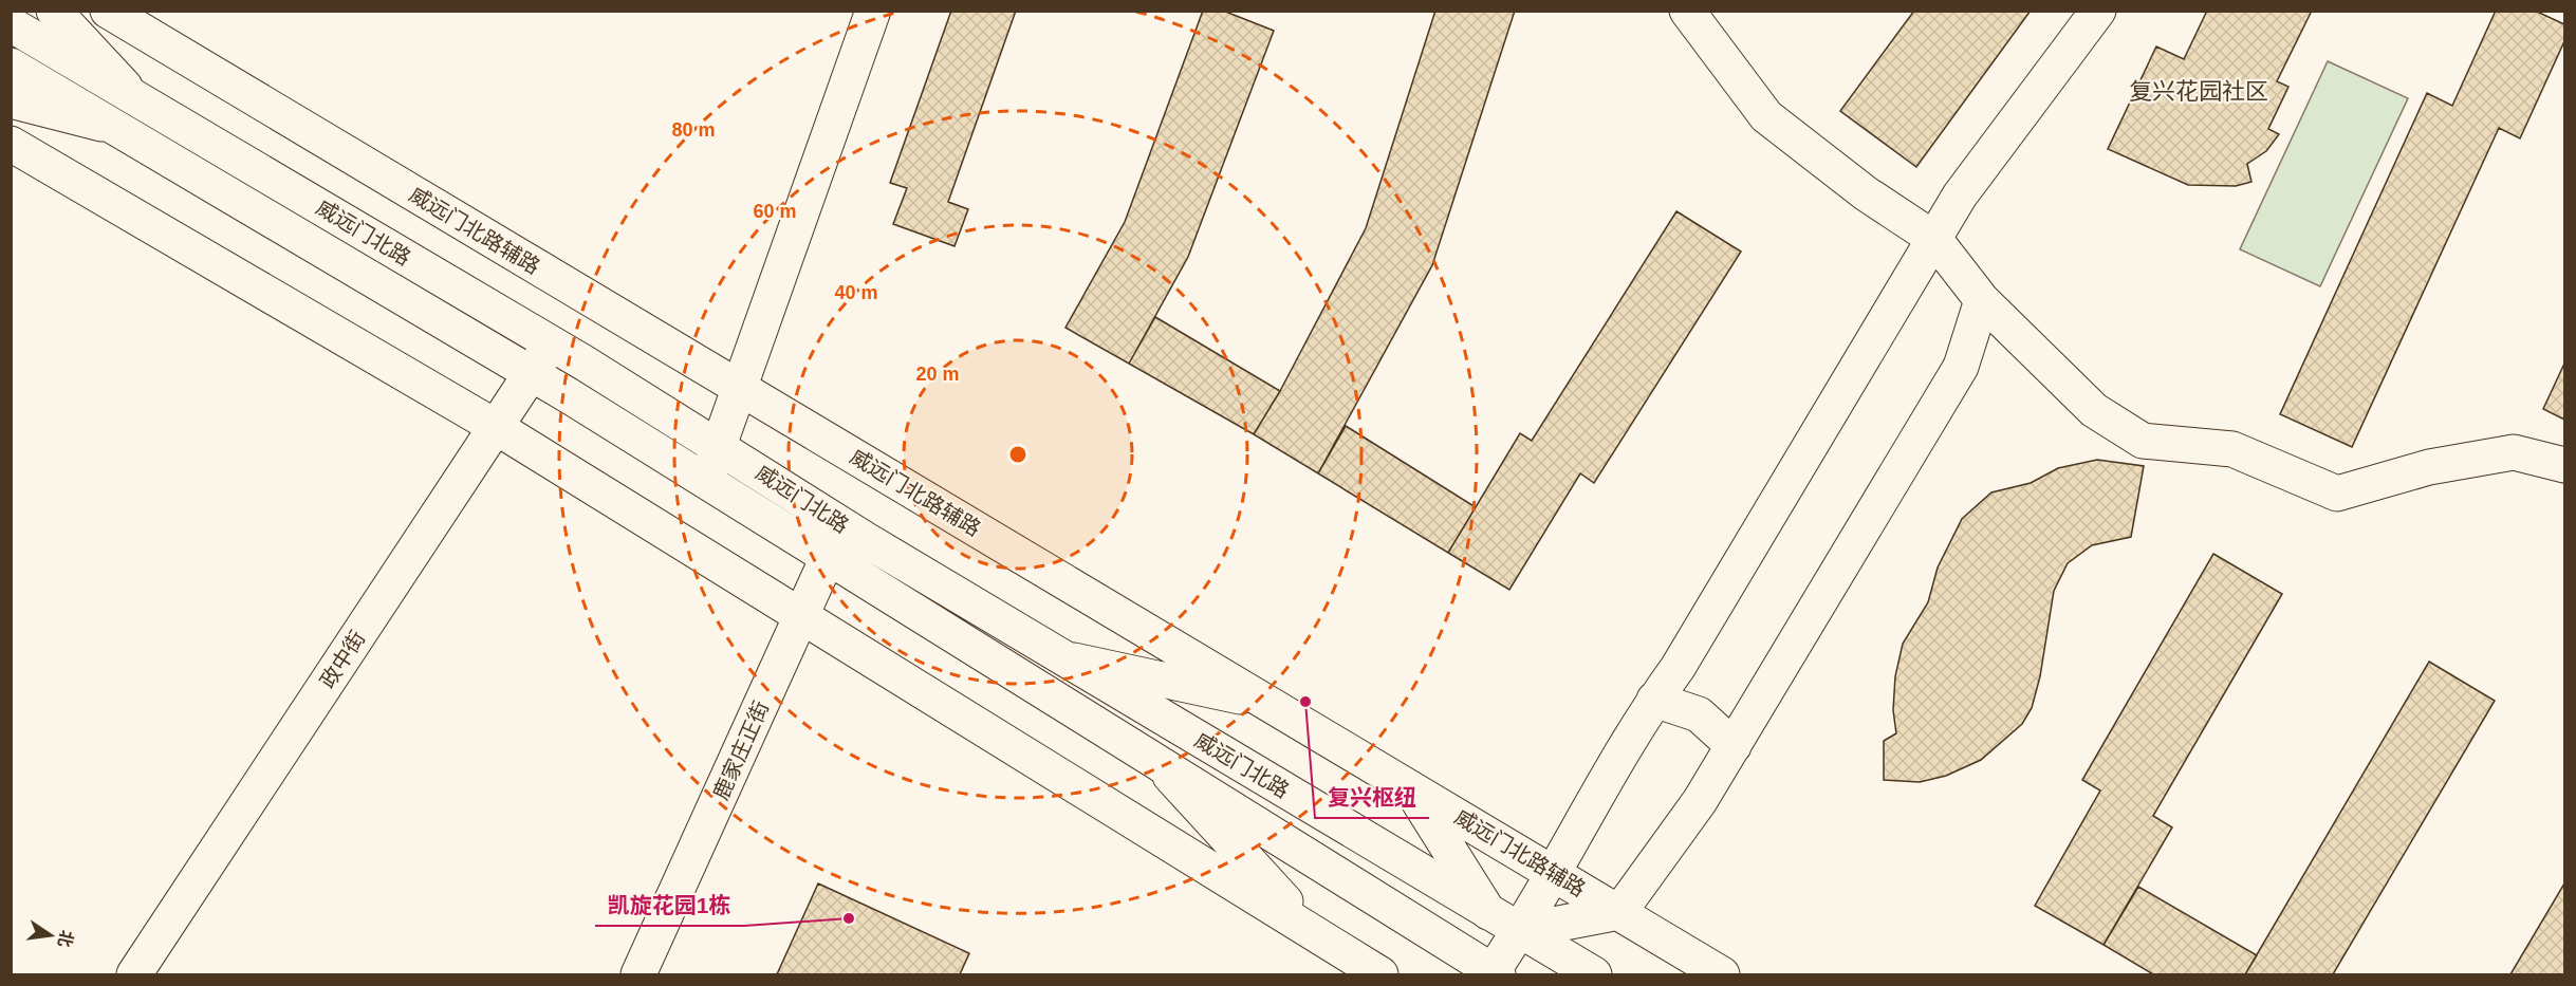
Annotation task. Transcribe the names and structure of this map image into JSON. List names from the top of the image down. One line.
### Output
{"streets":{"street":["威远门北路辅路","威远门北路","政中街","鹿家庄正街"]},"crossings":[["威远门北路","政中街"],["威远门北路","鹿家庄正街"]],"districts":["复兴花园社区"],"places":["复兴枢纽","凯旋花园1栋"],"north":"right","rings":["80 m","60 m","40 m","20 m"]}
